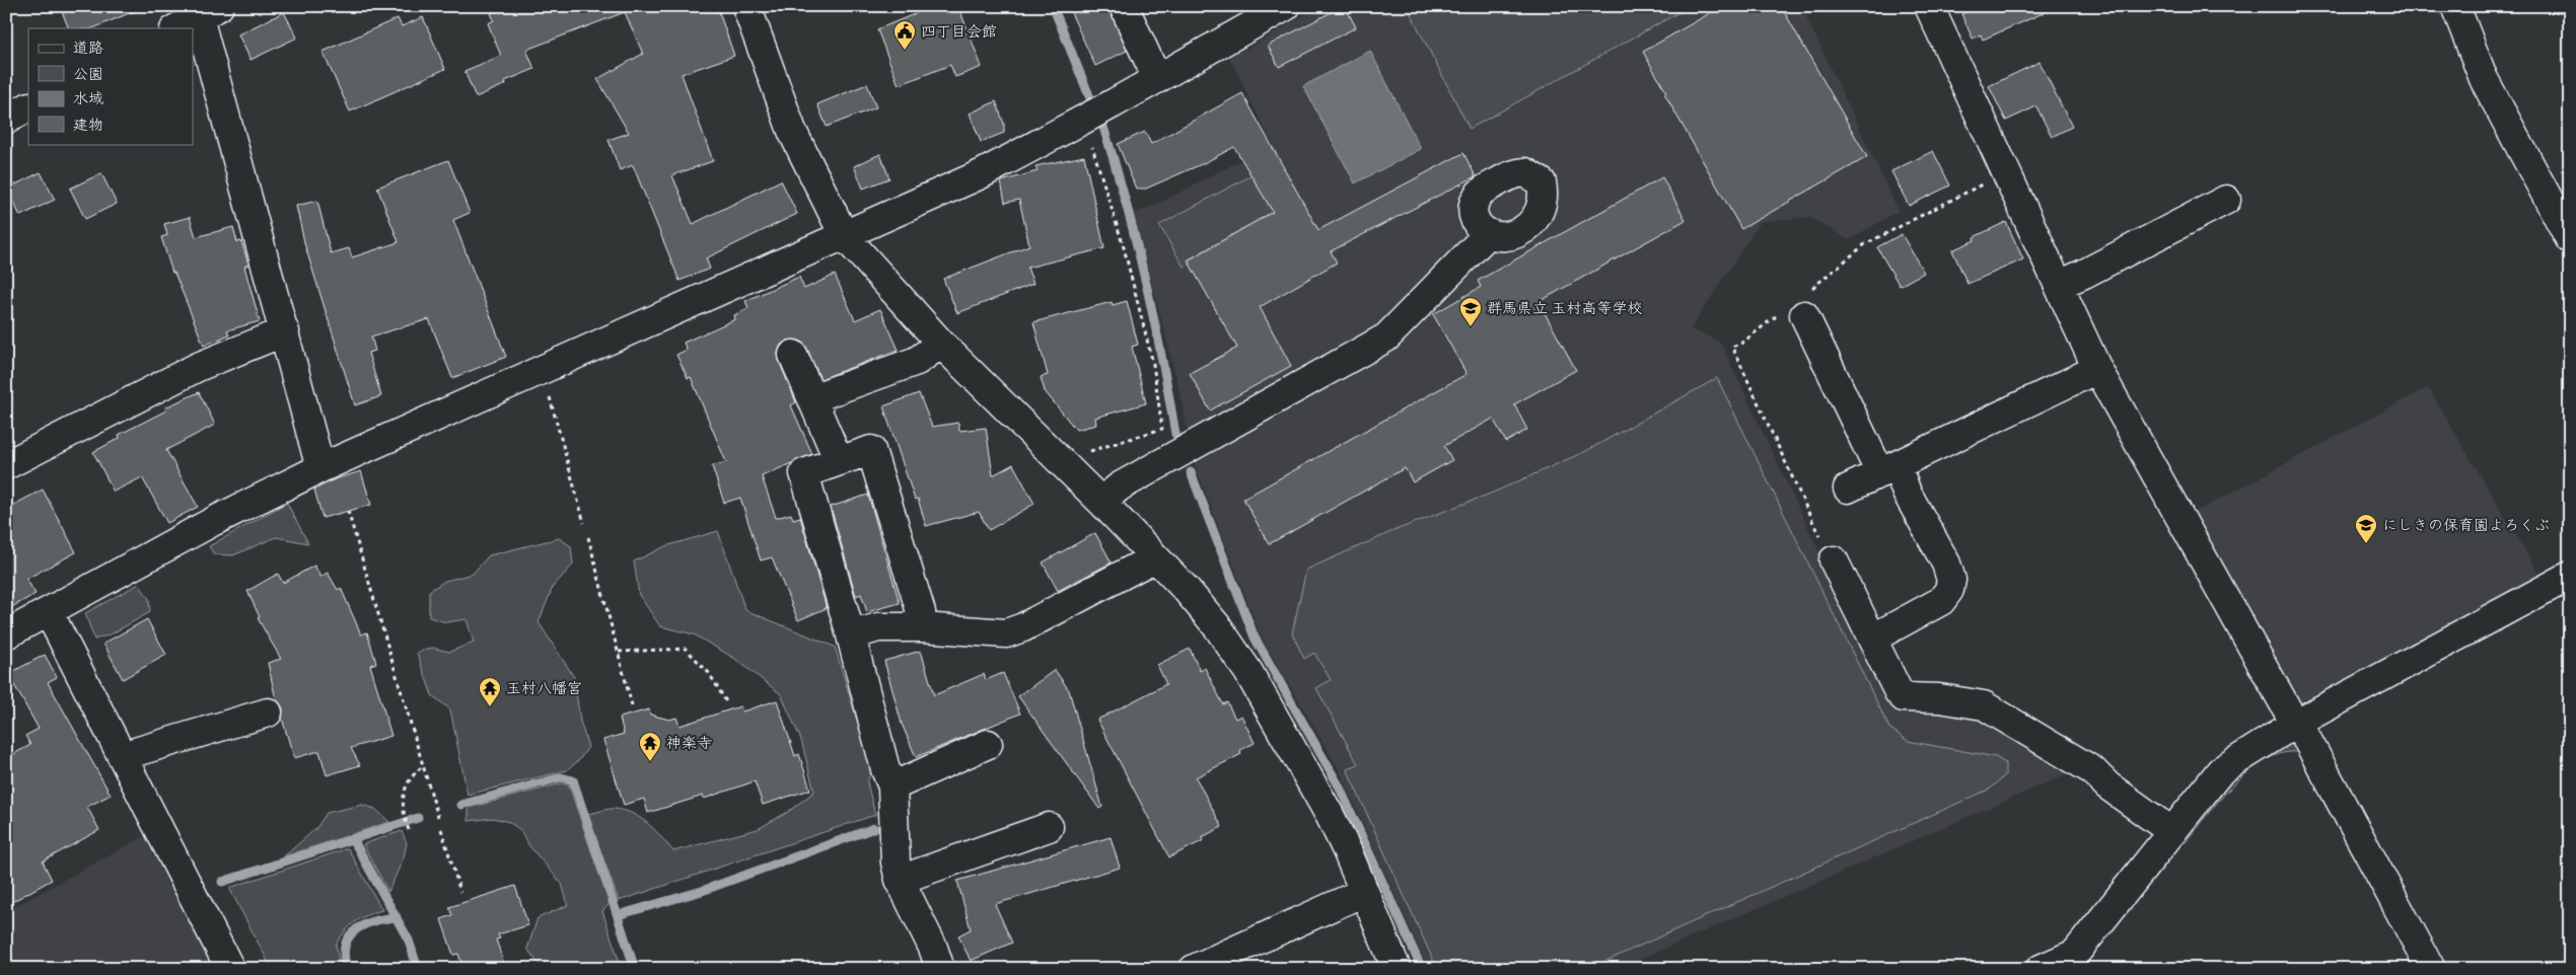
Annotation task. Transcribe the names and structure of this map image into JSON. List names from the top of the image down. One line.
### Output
{"places":{"public building":["四丁目会館"],"school or university":["群馬県立 玉村高等学校","にしきの保育園よろくぶ"],"temple":["玉村八幡宮","神楽寺"]},"legend":["道路","公園","水域","建物"]}
